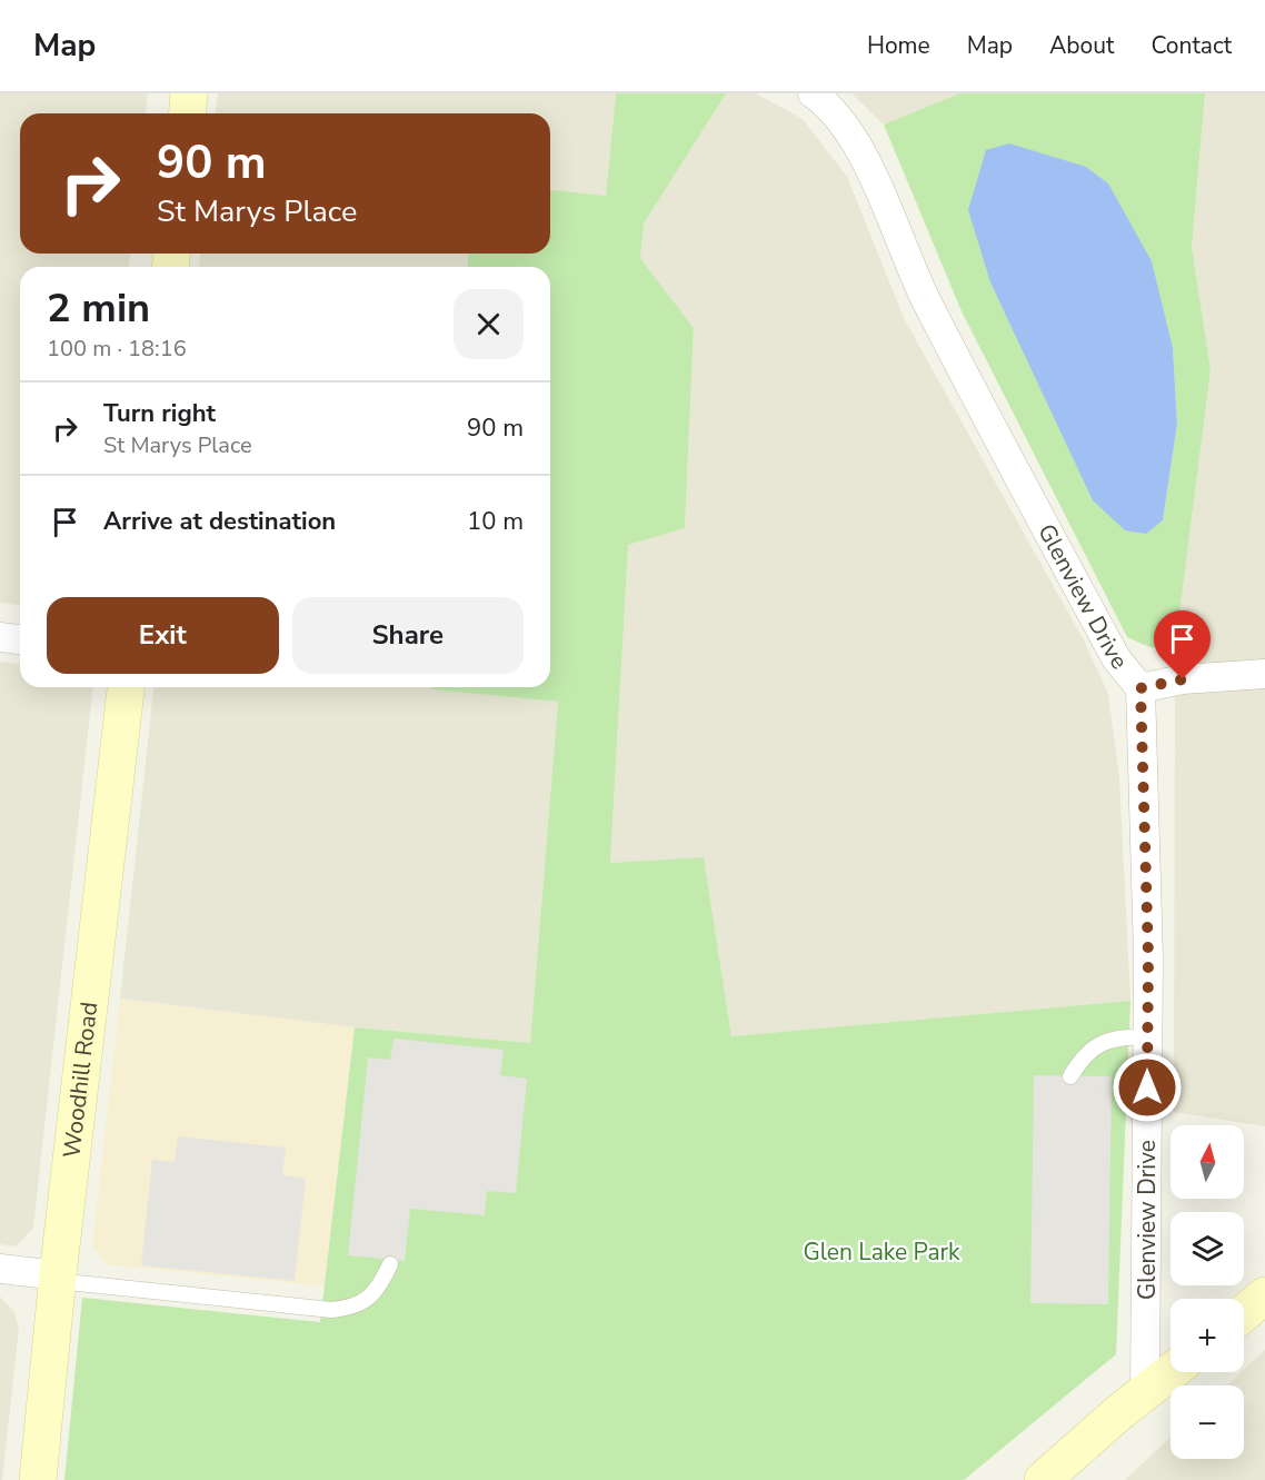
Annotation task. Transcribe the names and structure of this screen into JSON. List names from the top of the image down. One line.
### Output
{"streets":{"street":["Glenview Drive","Woodhill Road"]},"parks":["Glen Lake Park"],"north":"top","page":{"header":"Map","nav":["Home","Map","About","Contact"],"turn":["90 m","St Marys Place"],"heading":["2 min","100 m · 18:16"],"list":[{"name":"Turn right","note":"St Marys Place","value":"90 m"},{"name":"Arrive at destination","value":"10 m"}],"buttons":["Exit","Share"],"map_buttons":["+","−"]}}
